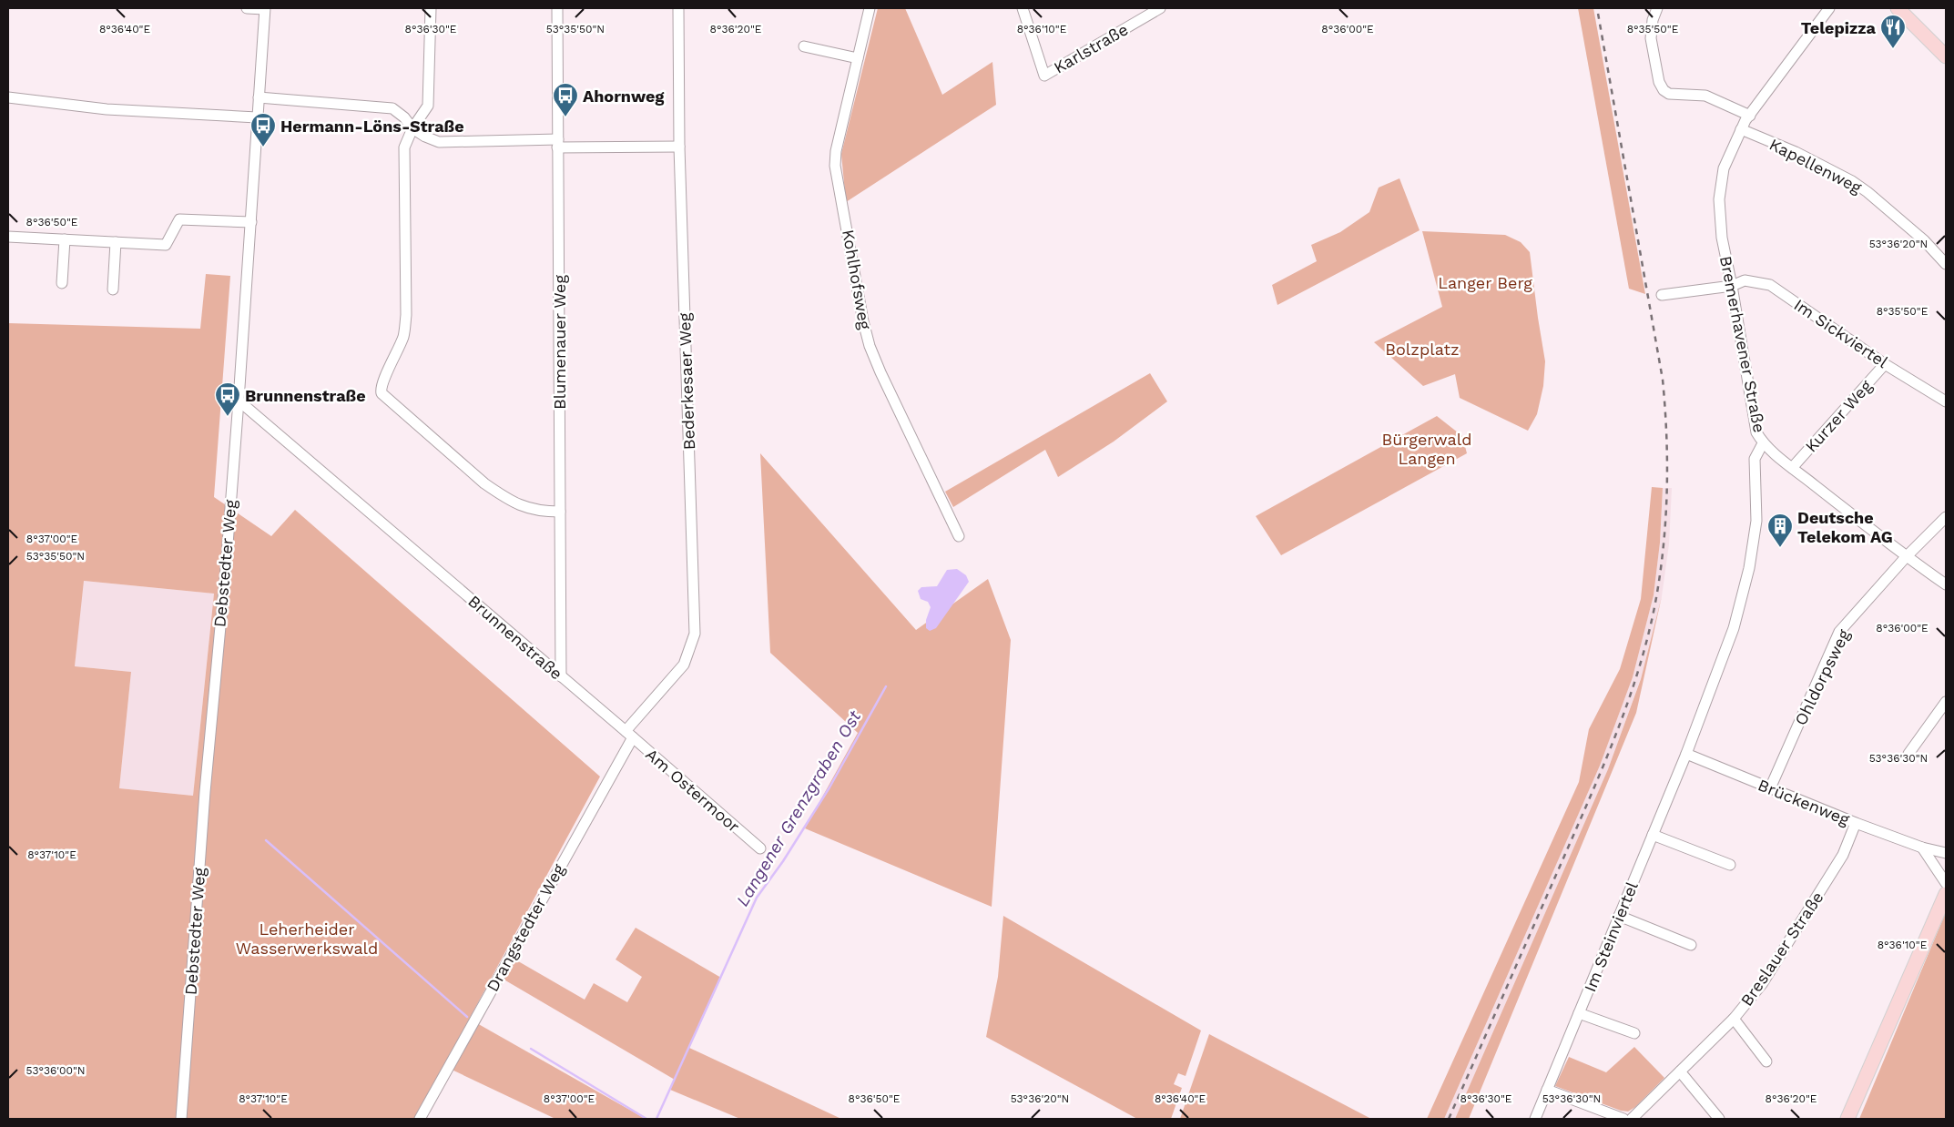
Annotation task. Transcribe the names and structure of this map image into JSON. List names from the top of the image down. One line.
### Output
{"streets":{"street":["Karlstraße","Kapellenweg","Kohlhofsweg","Im Sickviertel","Blumenauer Weg","Bremerhavener Straße","Bederkesaer Weg","Kurzer Weg","Debstedter Weg","Brunnenstraße","Ohldorpsweg","Am Ostermoor","Brückenweg","Drangstedter Weg","Im Steinviertel","Breslauer Straße"]},"crossings":[["Kapellenweg","Bremerhavener Straße"],["Im Sickviertel","Bremerhavener Straße"],["Im Sickviertel","Kurzer Weg"],["Blumenauer Weg","Brunnenstraße"],["Bremerhavener Straße","Brückenweg"],["Bremerhavener Straße","Im Steinviertel"],["Bederkesaer Weg","Brunnenstraße"],["Bederkesaer Weg","Am Ostermoor"],["Bederkesaer Weg","Drangstedter Weg"],["Debstedter Weg","Brunnenstraße"],["Brunnenstraße","Am Ostermoor"],["Brunnenstraße","Drangstedter Weg"],["Ohldorpsweg","Brückenweg"],["Am Ostermoor","Drangstedter Weg"],["Brückenweg","Im Steinviertel"],["Brückenweg","Breslauer Straße"]],"water":["Langener Grenzgraben Ost"],"parks":["Langer Berg","Bolzplatz","Bürgerwald Langen","Leherheider Wasserwerkswald"],"places":{"restaurant":["Telepizza"],"bus stop":["Ahornweg","Hermann-Löns-Straße","Brunnenstraße"],"building":["Deutsche Telekom AG"]},"coordinates":["53°35'50\"N","8°36'40\"E","8°36'30\"E","8°36'20\"E","8°36'10\"E","8°36'00\"E","8°35'50\"E","8°36'50\"E","53°36'20\"N","8°37'00\"E","53°36'30\"N","8°37'10\"E","53°36'00\"N"]}
